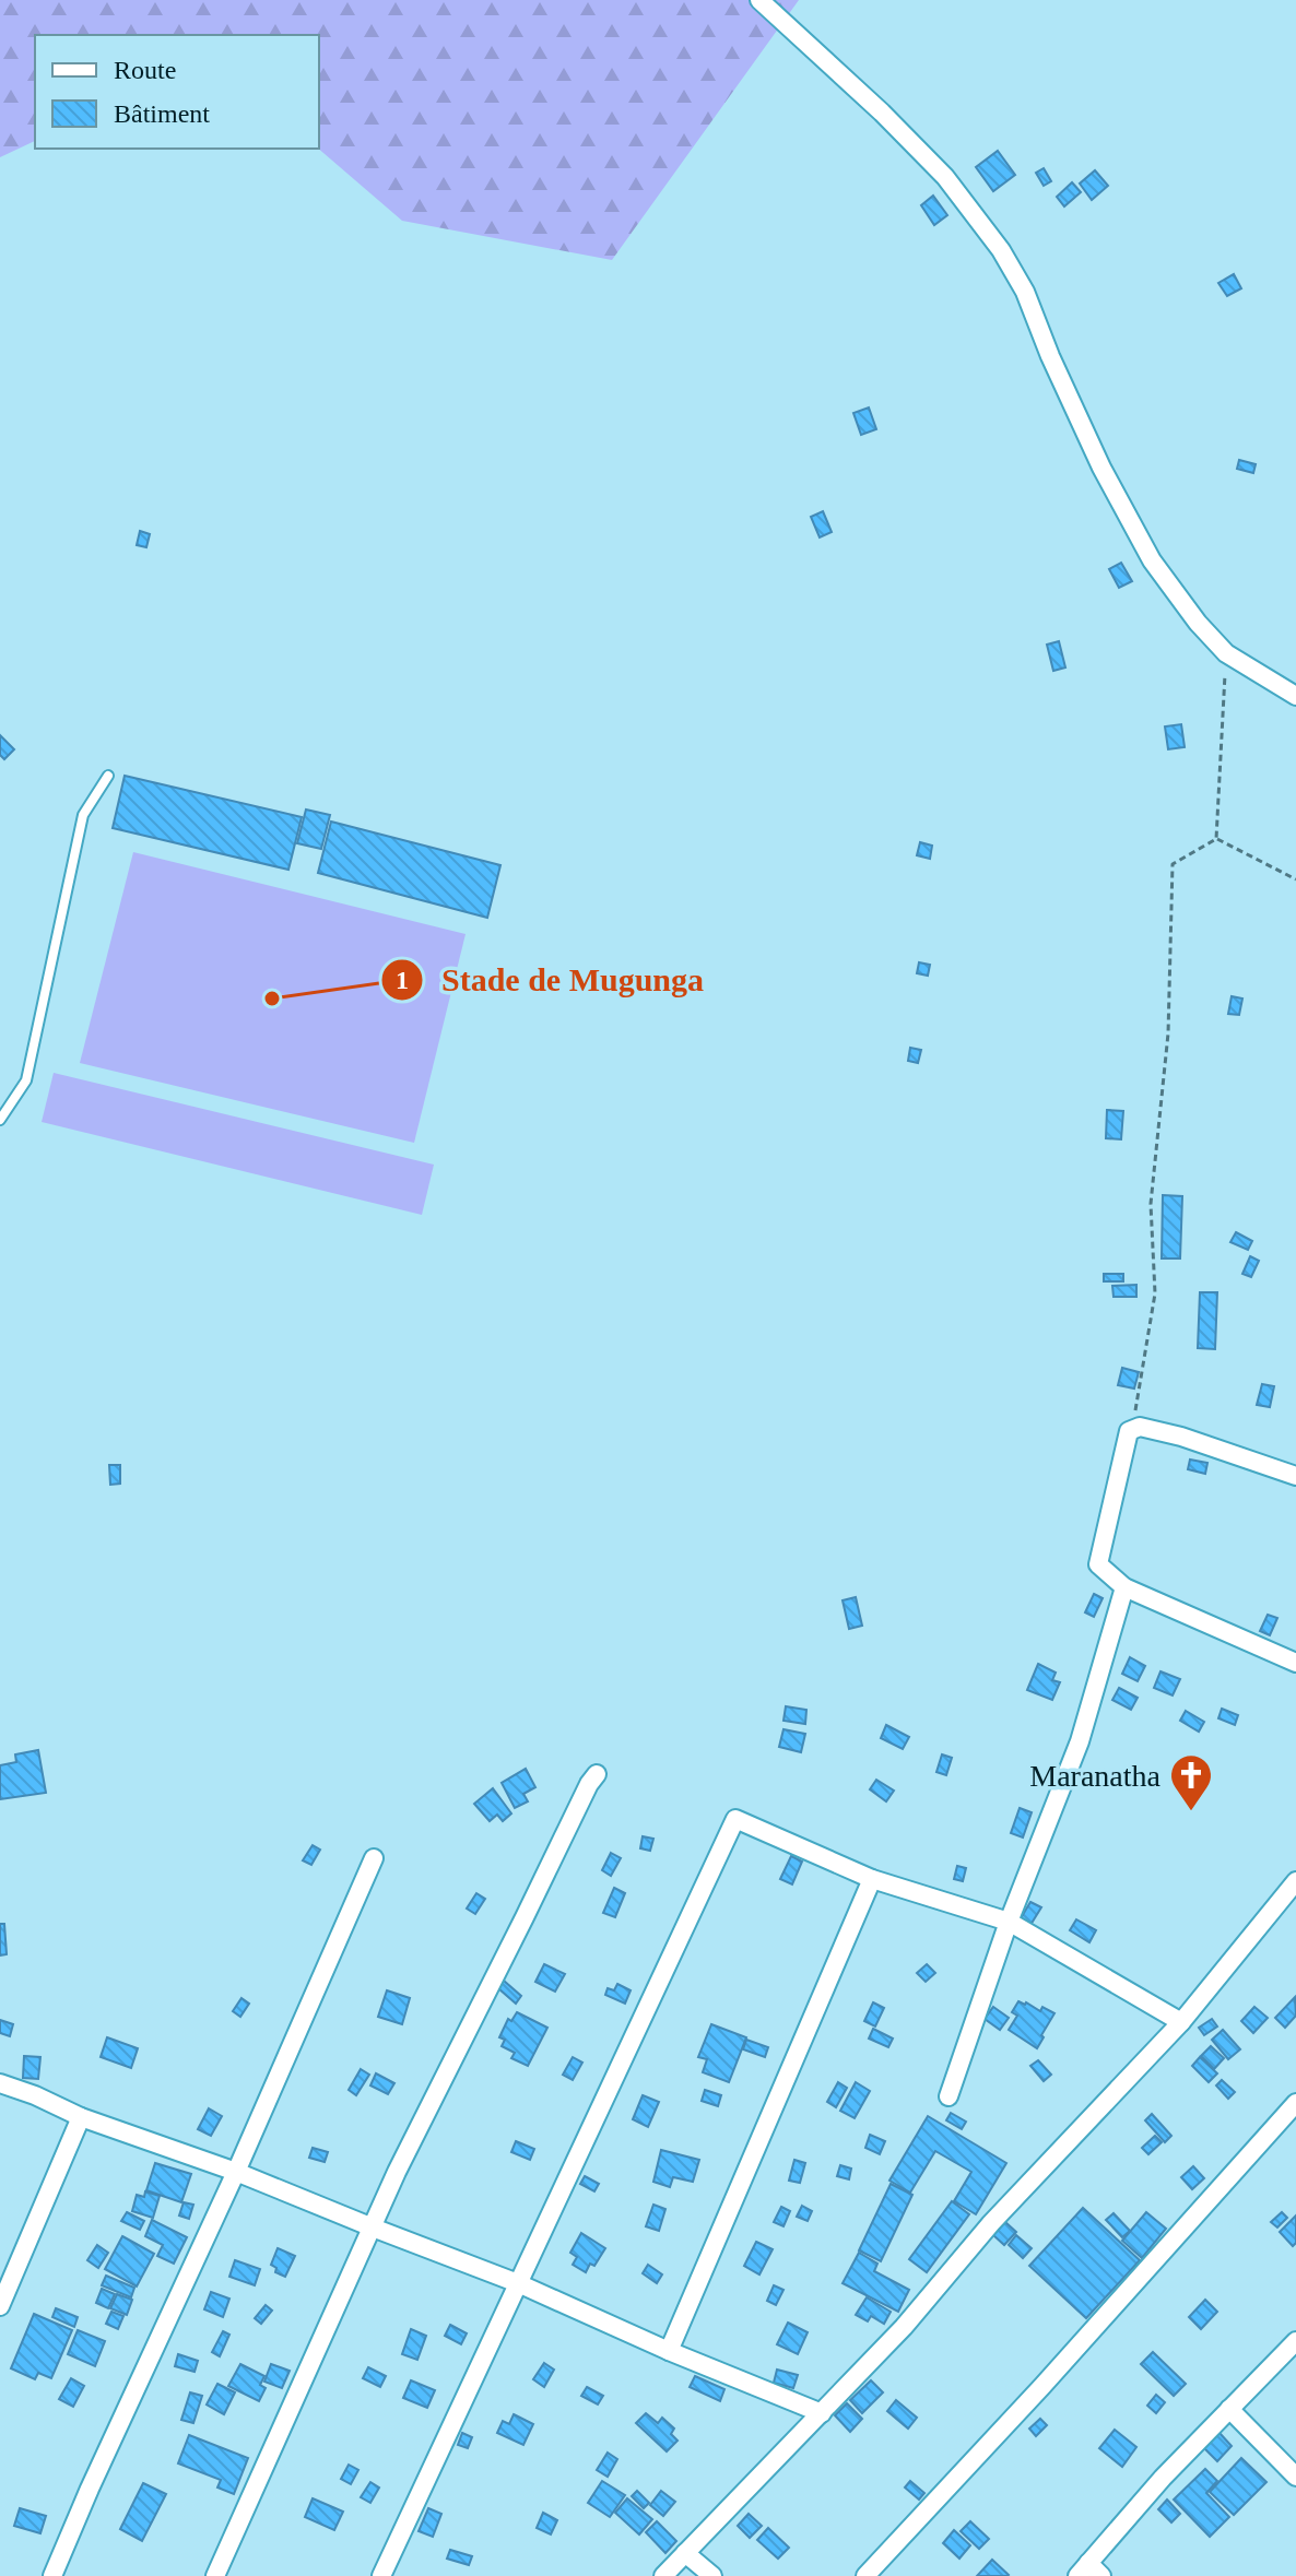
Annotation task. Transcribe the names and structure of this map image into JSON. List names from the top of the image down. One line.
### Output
{"places":{"other":["Stade de Mugunga"],"church":["Maranatha"]},"legend":["Route","Bâtiment"]}
